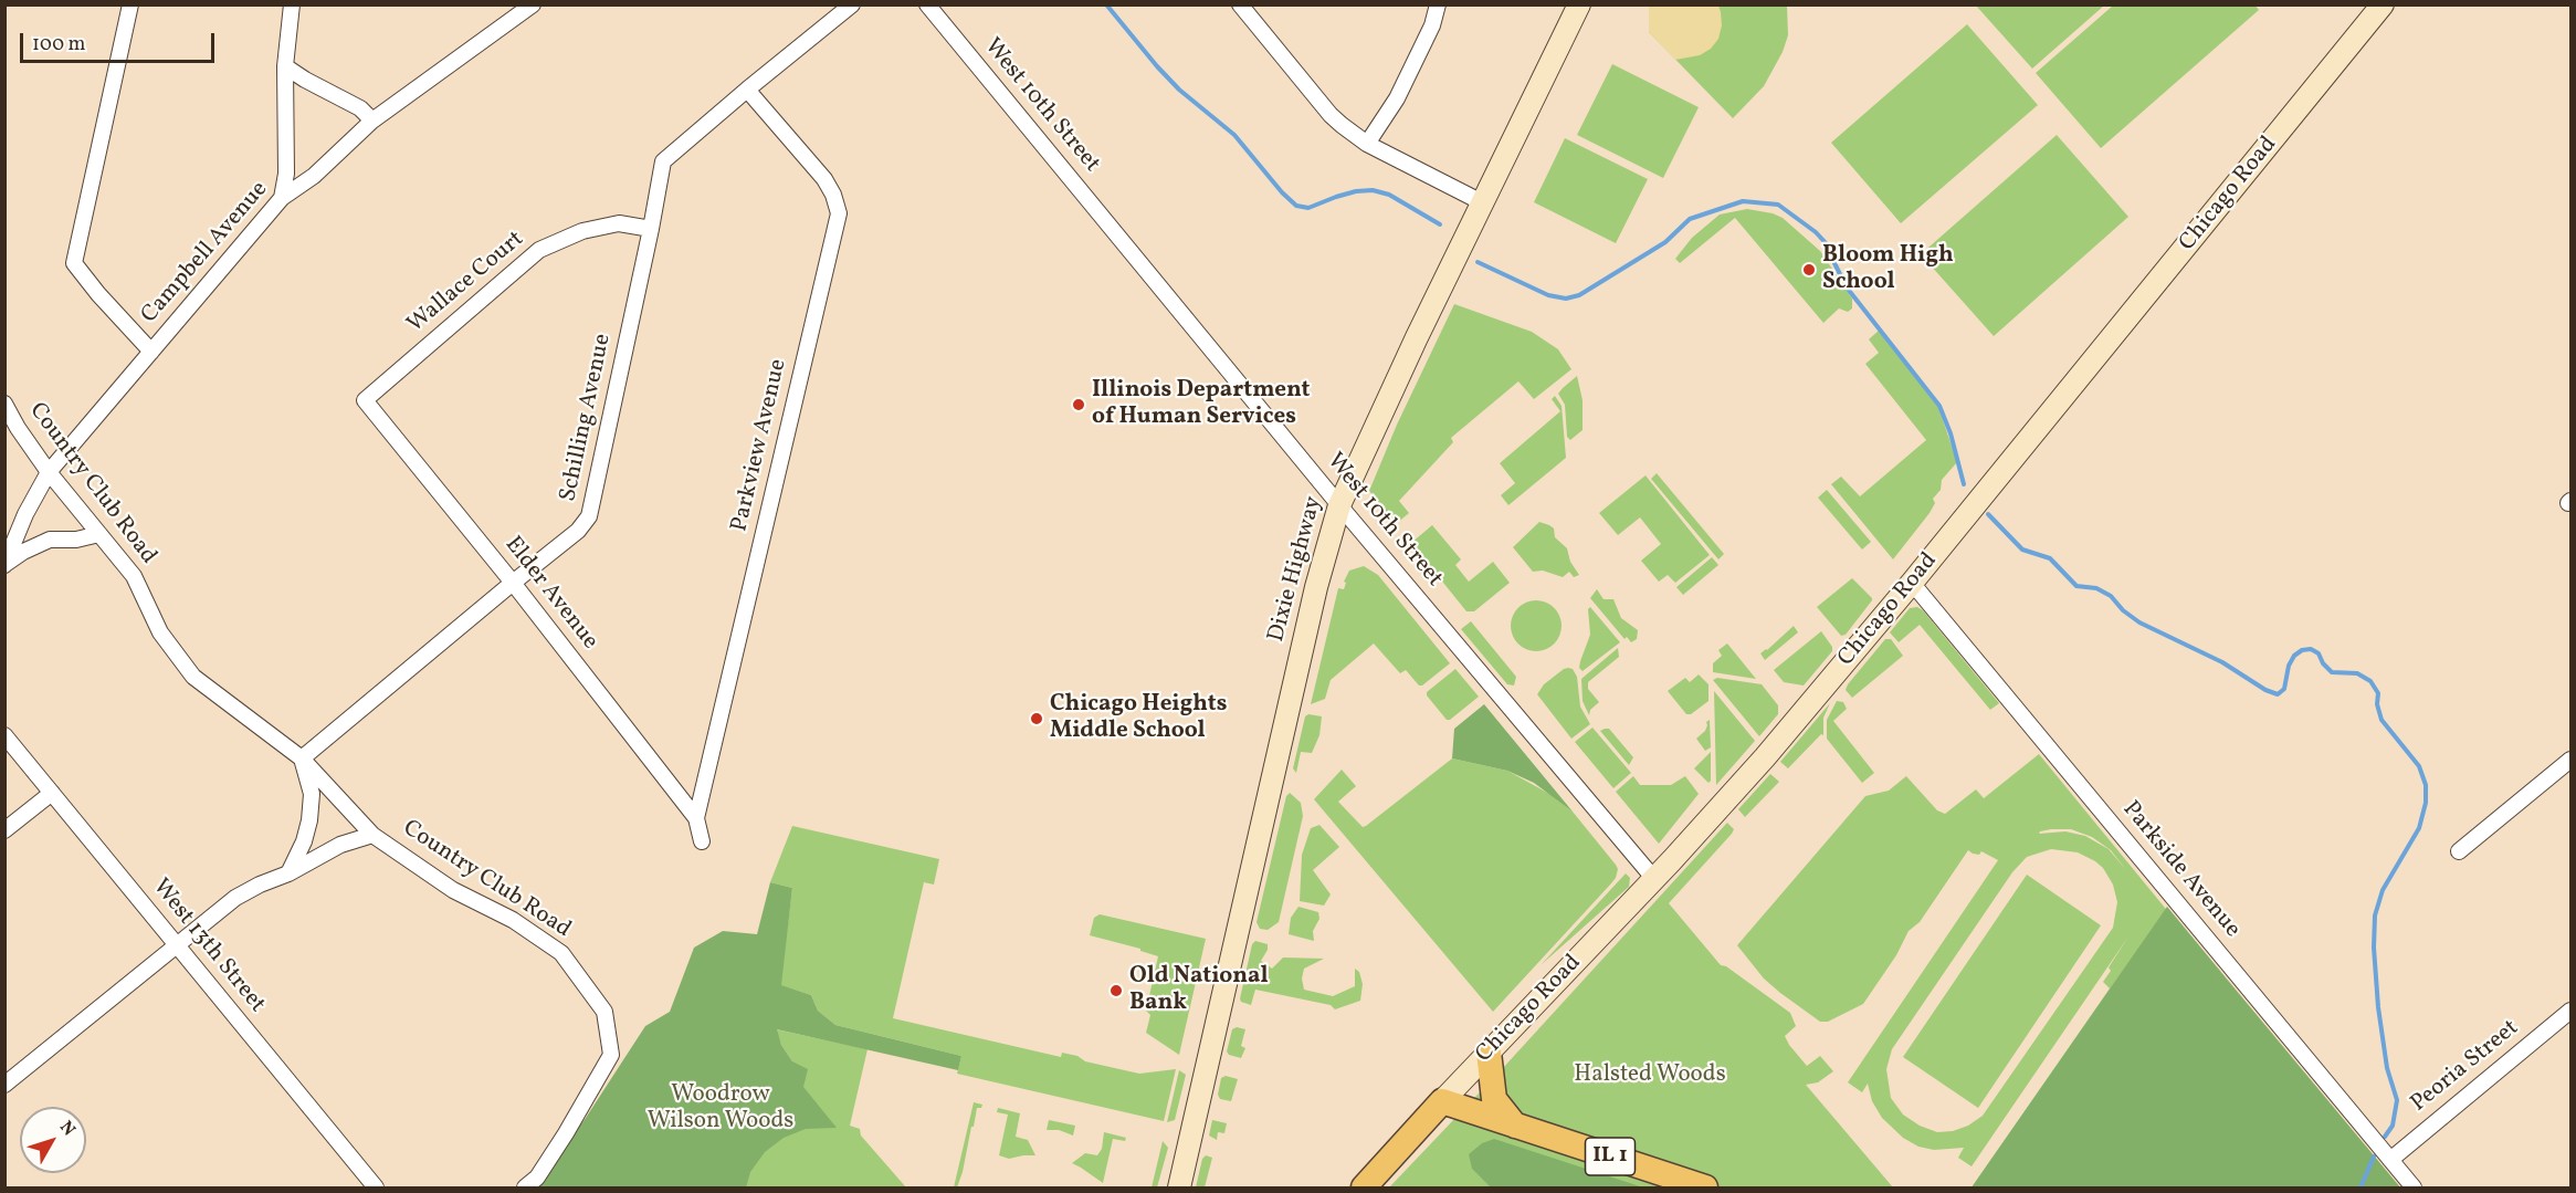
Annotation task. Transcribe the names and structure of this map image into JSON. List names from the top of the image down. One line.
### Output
{"streets":{"main road":["Chicago Road","IL 1"],"street":["West 10th Street","Campbell Avenue","Wallace Court","Schilling Avenue","Parkview Avenue","Country Club Road","Dixie Highway","Elder Avenue","Parkside Avenue","West 13th Street","Peoria Street"]},"crossings":[["West 10th Street","Chicago Road"],["West 10th Street","Dixie Highway"],["Chicago Road","Parkside Avenue"],["Chicago Road","IL 1"],["Campbell Avenue","Country Club Road"],["Wallace Court","Schilling Avenue"],["Wallace Court","Elder Avenue"],["Schilling Avenue","Parkview Avenue"],["Schilling Avenue","Country Club Road"],["Schilling Avenue","Elder Avenue"],["Parkview Avenue","Elder Avenue"],["Parkside Avenue","Peoria Street"]],"parks":["Halsted Woods","Woodrow Wilson Woods"],"places":["Bloom High School","Illinois Department of Human Services","Chicago Heights Middle School","Old National Bank"],"scale_bar":"100 m","north":"top right"}
